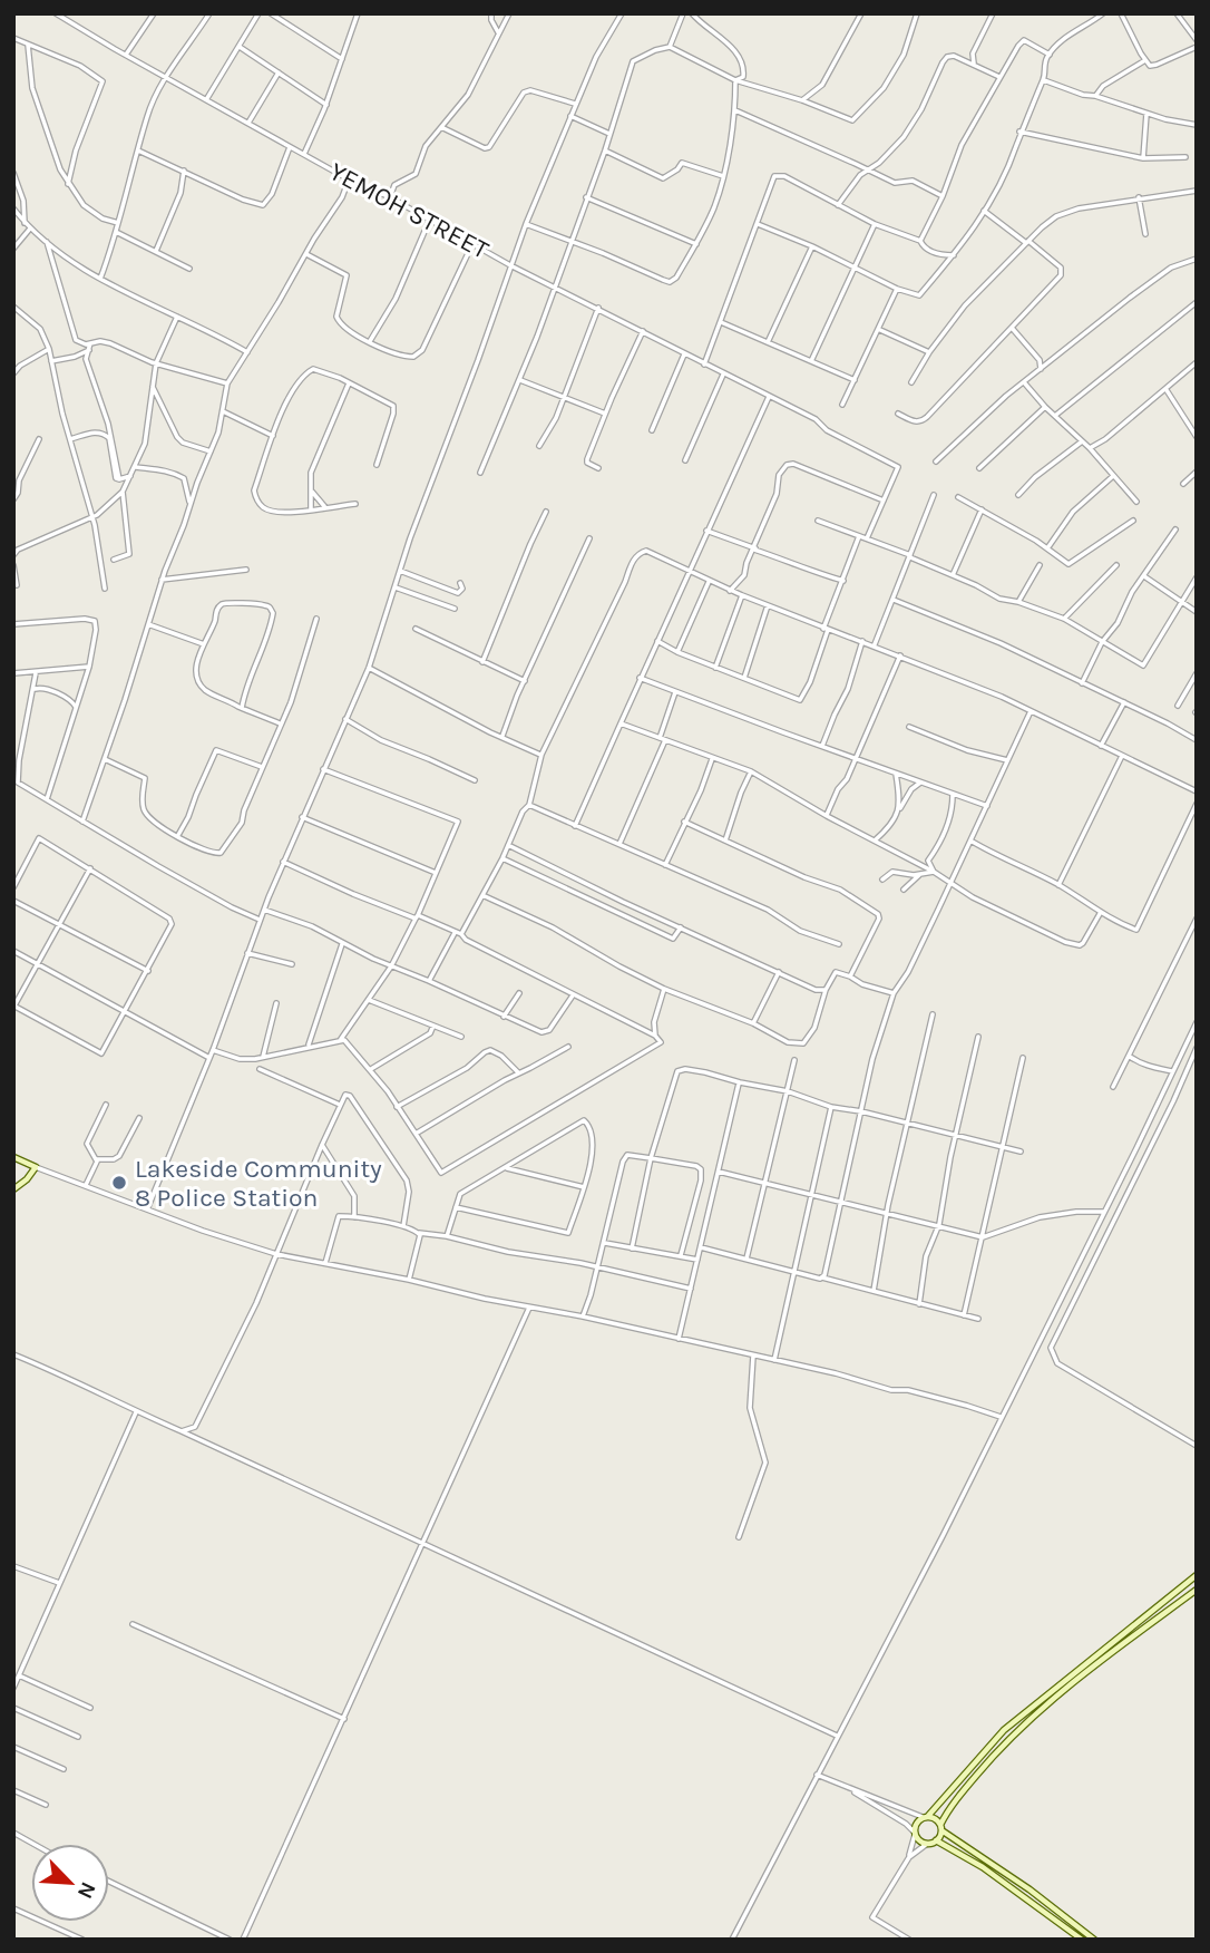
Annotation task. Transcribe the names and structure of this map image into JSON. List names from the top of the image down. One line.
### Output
{"streets":{"street":["YEMOH STREET"]},"places":["Lakeside Community 8 Police Station"],"north":"bottom right"}
